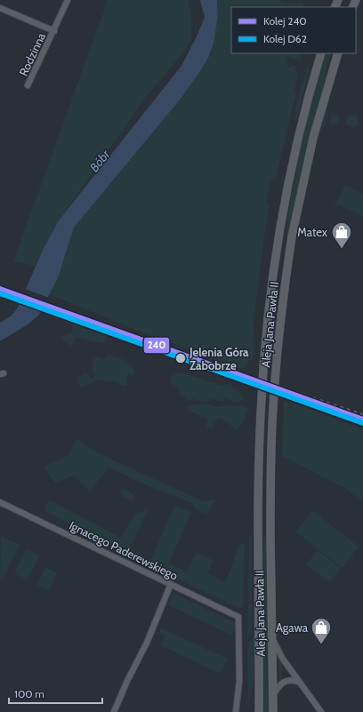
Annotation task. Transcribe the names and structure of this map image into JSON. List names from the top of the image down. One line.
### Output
{"streets":{"main road":["Aleja Jana Pawła II"],"street":["Rodzinna","Ignacego Paderewskiego"]},"water":["Bóbr"],"places":{"shop":["Matex","Agawa"],"other":["Jelenia Góra Zabobrze"]},"lines":["rail line 240","rail line D62"],"legend":["Kolej 240","Kolej D62"],"scale_bar":"100 m"}
